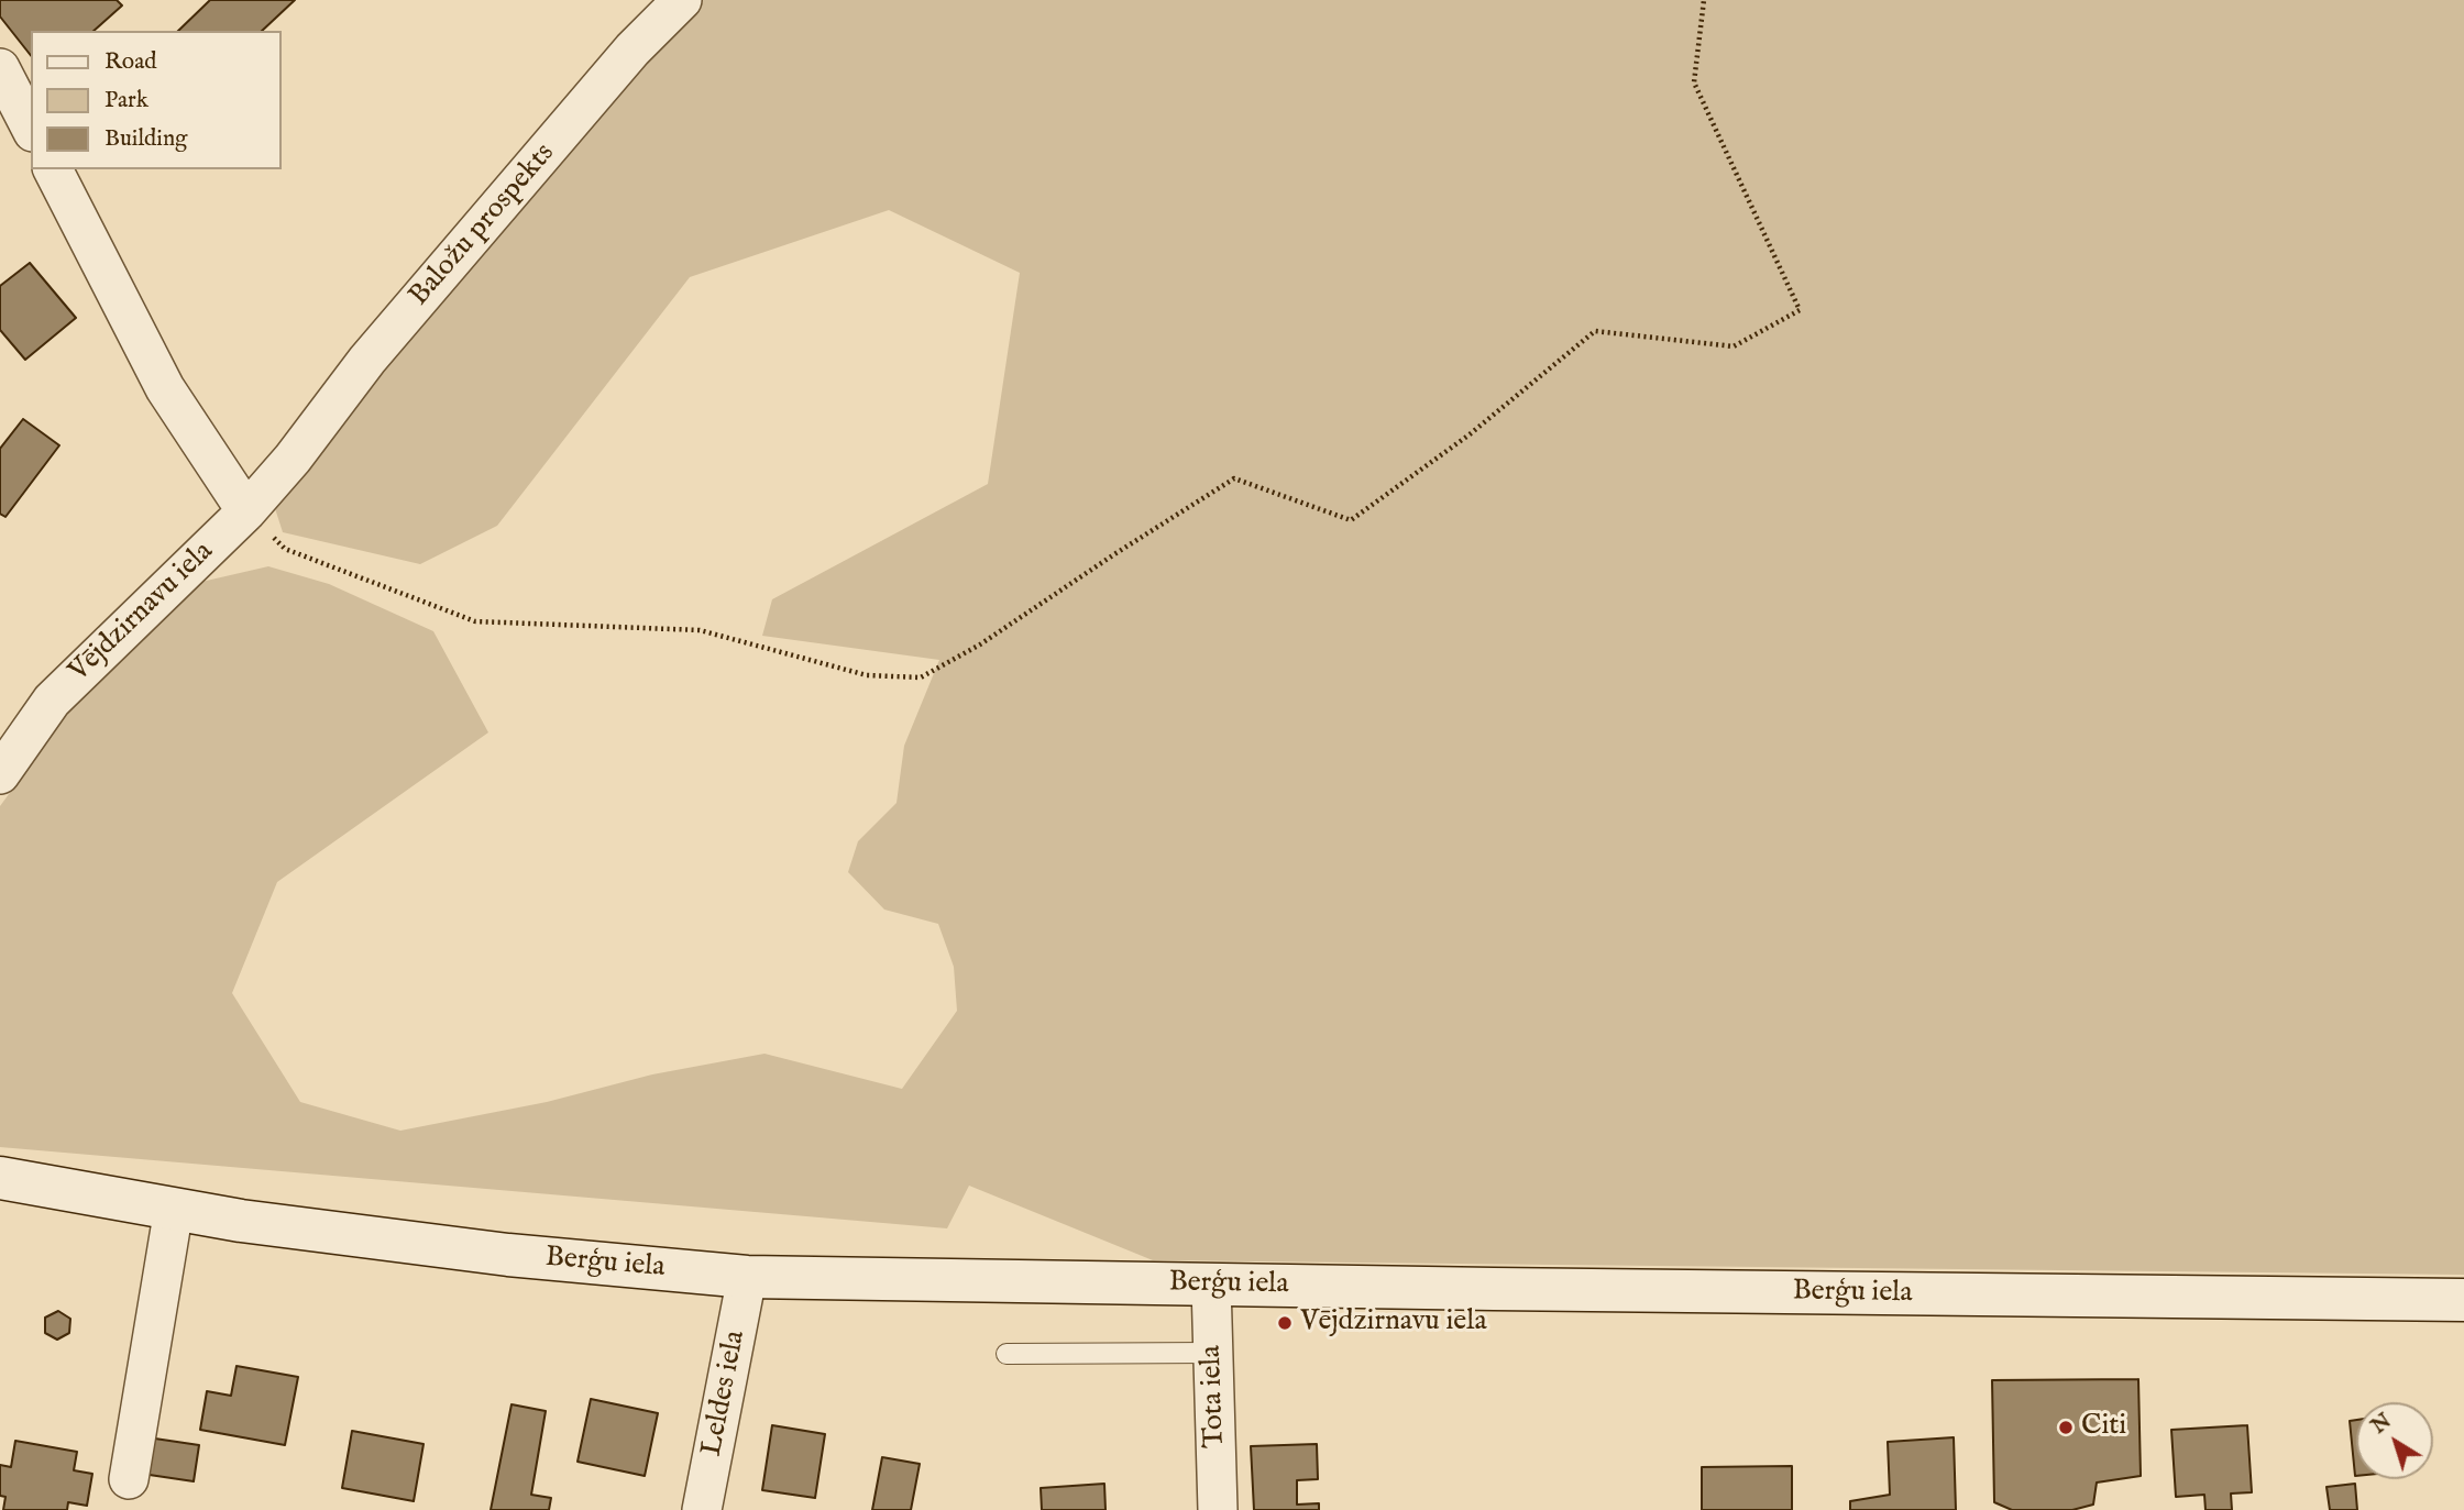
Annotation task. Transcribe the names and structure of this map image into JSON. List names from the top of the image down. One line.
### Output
{"streets":{"main road":["Berģu iela"],"street":["Baložu prospekts","Vējdzirnavu iela","Leldes iela","Tota iela"]},"crossings":[["Baložu prospekts","Vējdzirnavu iela"],["Berģu iela","Leldes iela"],["Berģu iela","Tota iela"]],"places":["Vējdzirnavu iela","Citi"],"legend":["Road","Park","Building"],"north":"top left"}
